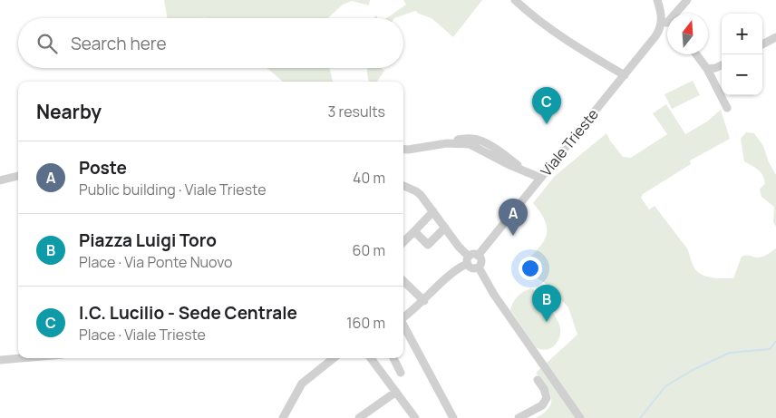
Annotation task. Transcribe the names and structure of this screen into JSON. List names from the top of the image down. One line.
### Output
{"streets":{"street":["Viale Trieste"]},"north":"top","page":{"map_buttons":["+","−"],"search":"Search here","heading":["Nearby","3 results"],"pins":["C","A","B"],"list":[{"mark":"A","name":"Poste","note":"Public building · Viale Trieste","value":"40 m"},{"mark":"B","name":"Piazza Luigi Toro","note":"Place · Via Ponte Nuovo","value":"60 m"},{"mark":"C","name":"I.C. Lucilio - Sede Centrale","note":"Place · Viale Trieste","value":"160 m"}]}}
